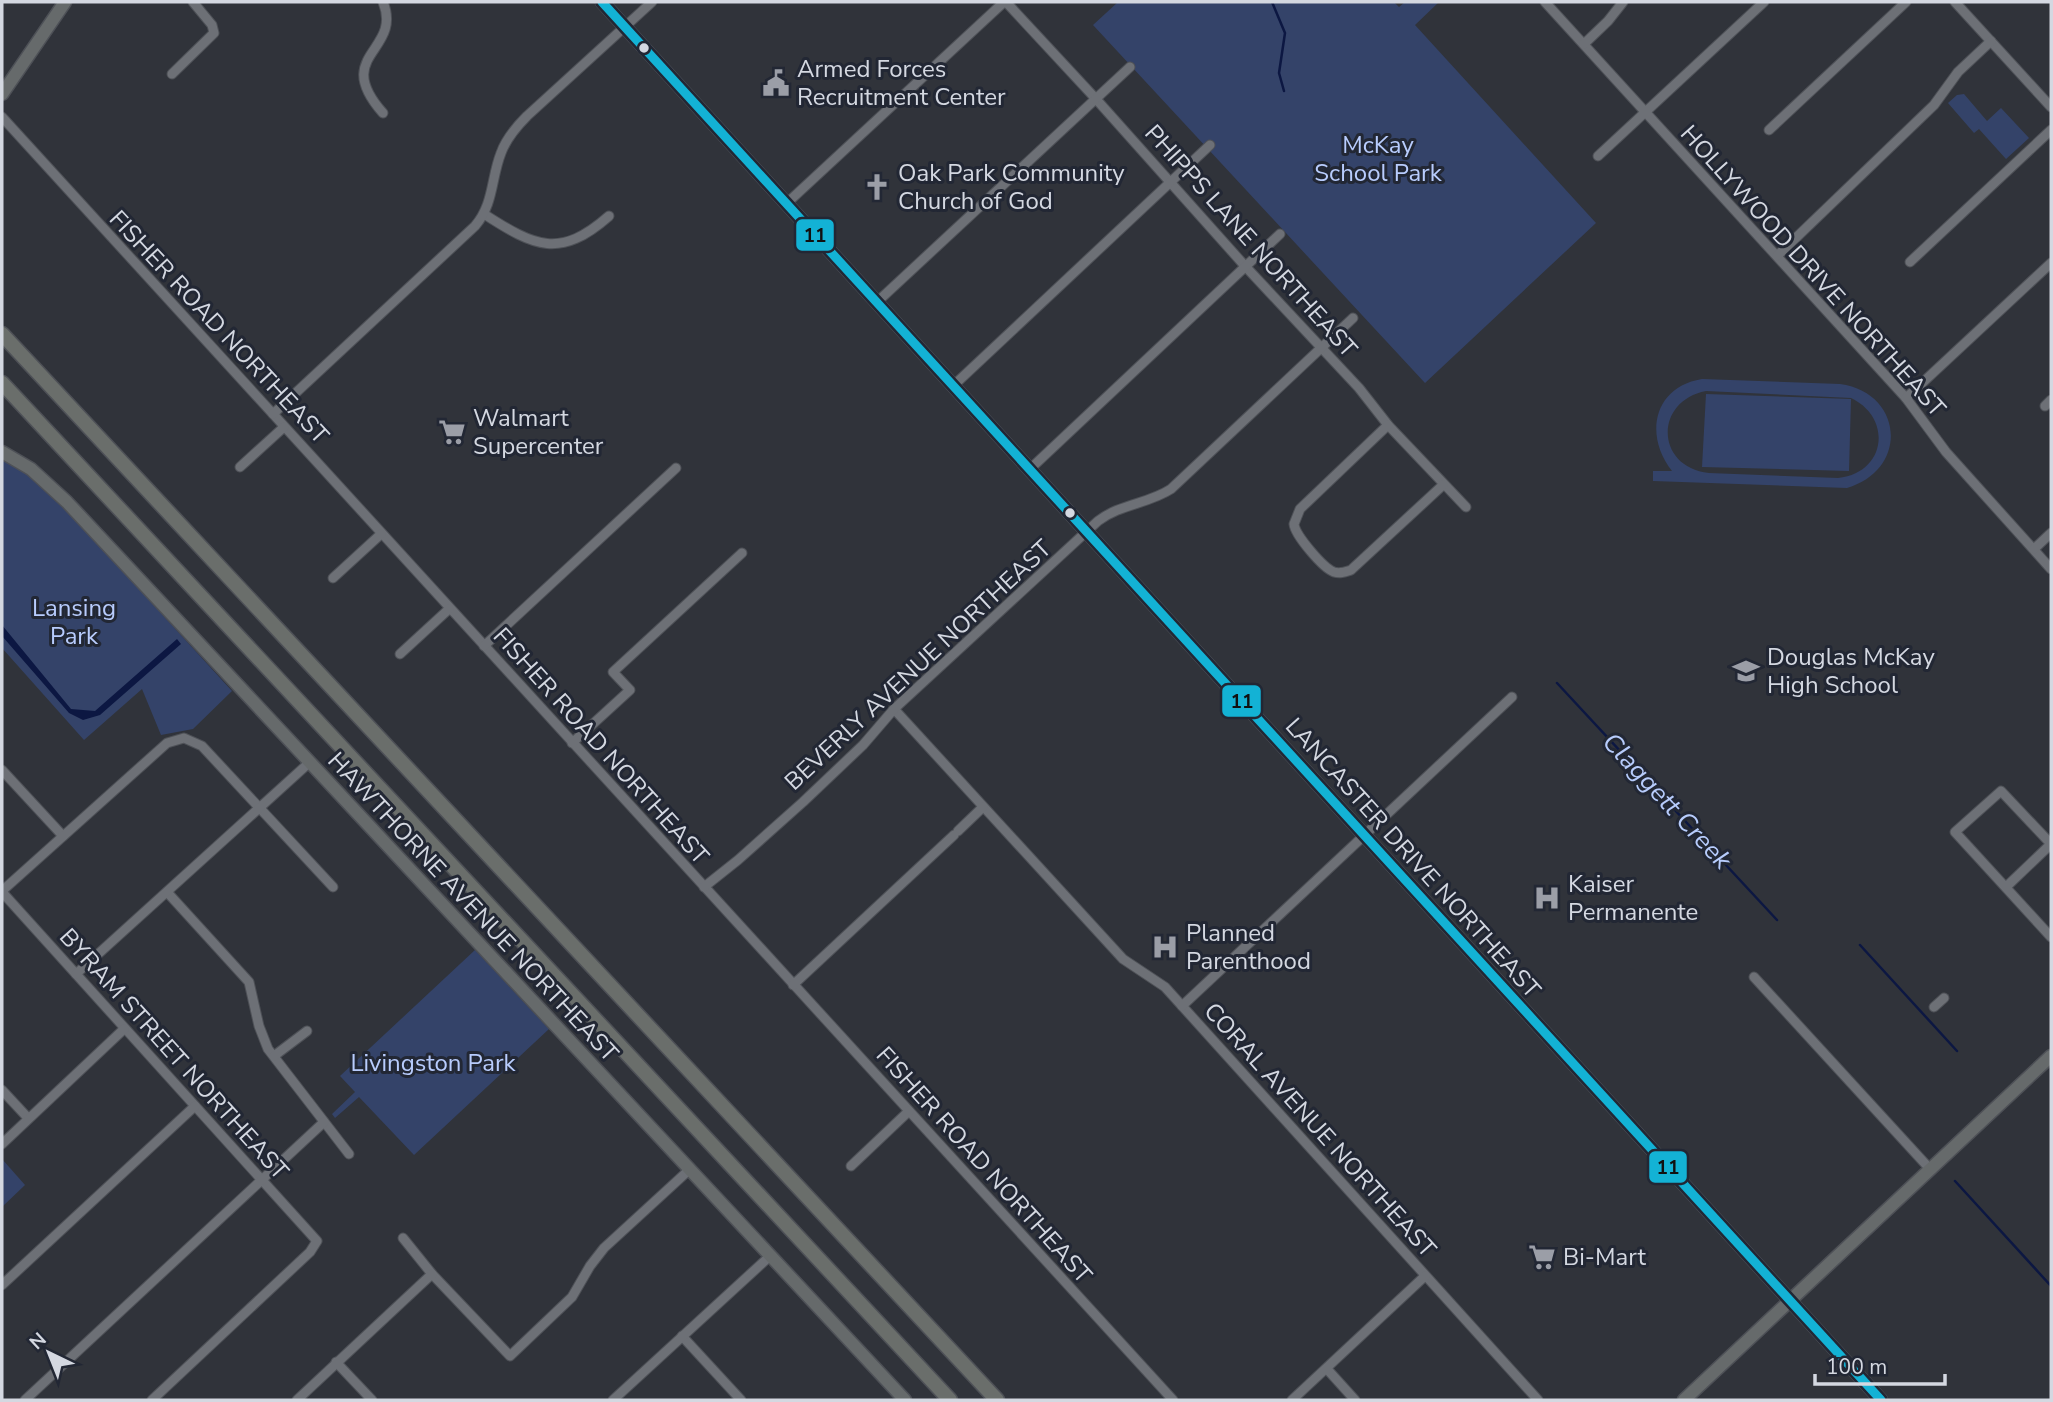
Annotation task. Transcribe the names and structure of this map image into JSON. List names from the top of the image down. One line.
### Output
{"streets":{"main road":["LANCASTER DRIVE NORTHEAST","HAWTHORNE AVENUE NORTHEAST"],"street":["PHIPPS LANE NORTHEAST","HOLLYWOOD DRIVE NORTHEAST","FISHER ROAD NORTHEAST","BEVERLY AVENUE NORTHEAST","BYRAM STREET NORTHEAST","CORAL AVENUE NORTHEAST"]},"crossings":[["PHIPPS LANE NORTHEAST","BEVERLY AVENUE NORTHEAST"],["FISHER ROAD NORTHEAST","BEVERLY AVENUE NORTHEAST"],["BEVERLY AVENUE NORTHEAST","LANCASTER DRIVE NORTHEAST"],["BEVERLY AVENUE NORTHEAST","CORAL AVENUE NORTHEAST"]],"water":["Claggett Creek"],"parks":["McKay School Park","Lansing Park","Livingston Park"],"places":{"public building":["Armed Forces Recruitment Center"],"church":["Oak Park Community Church of God"],"supermarket":["Walmart Supercenter","Bi-Mart"],"school or university":["Douglas McKay High School"],"hospital":["Kaiser Permanente","Planned Parenthood"]},"lines":["transit line 11"],"scale_bar":"100 m","north":"top left"}
